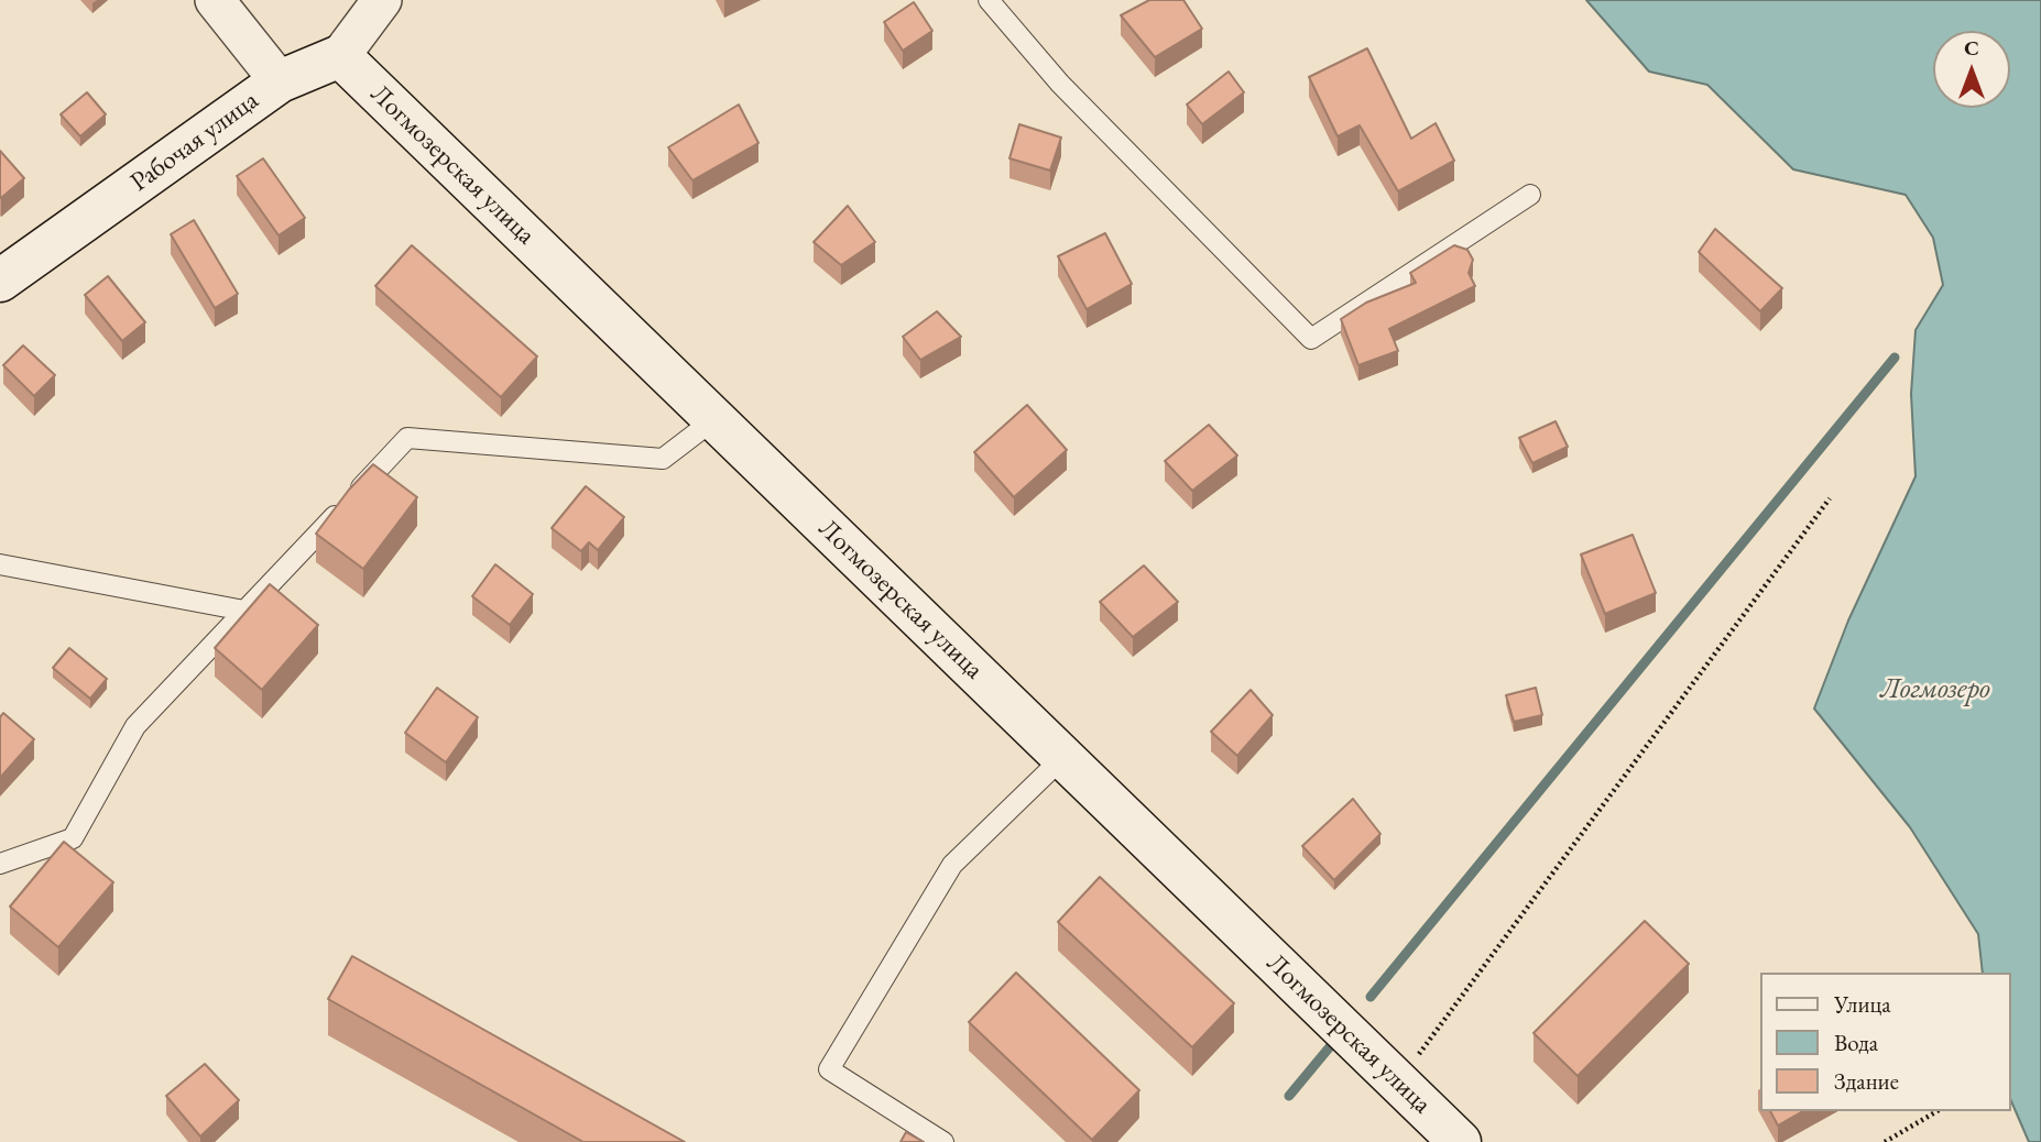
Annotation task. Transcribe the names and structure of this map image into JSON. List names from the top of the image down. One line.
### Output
{"streets":{"street":["Рабочая улица","Логмозерская улица"]},"crossings":[["Рабочая улица","Логмозерская улица"]],"water":["Логмозеро"],"legend":["Улица","Вода","Здание"],"north":"top"}
